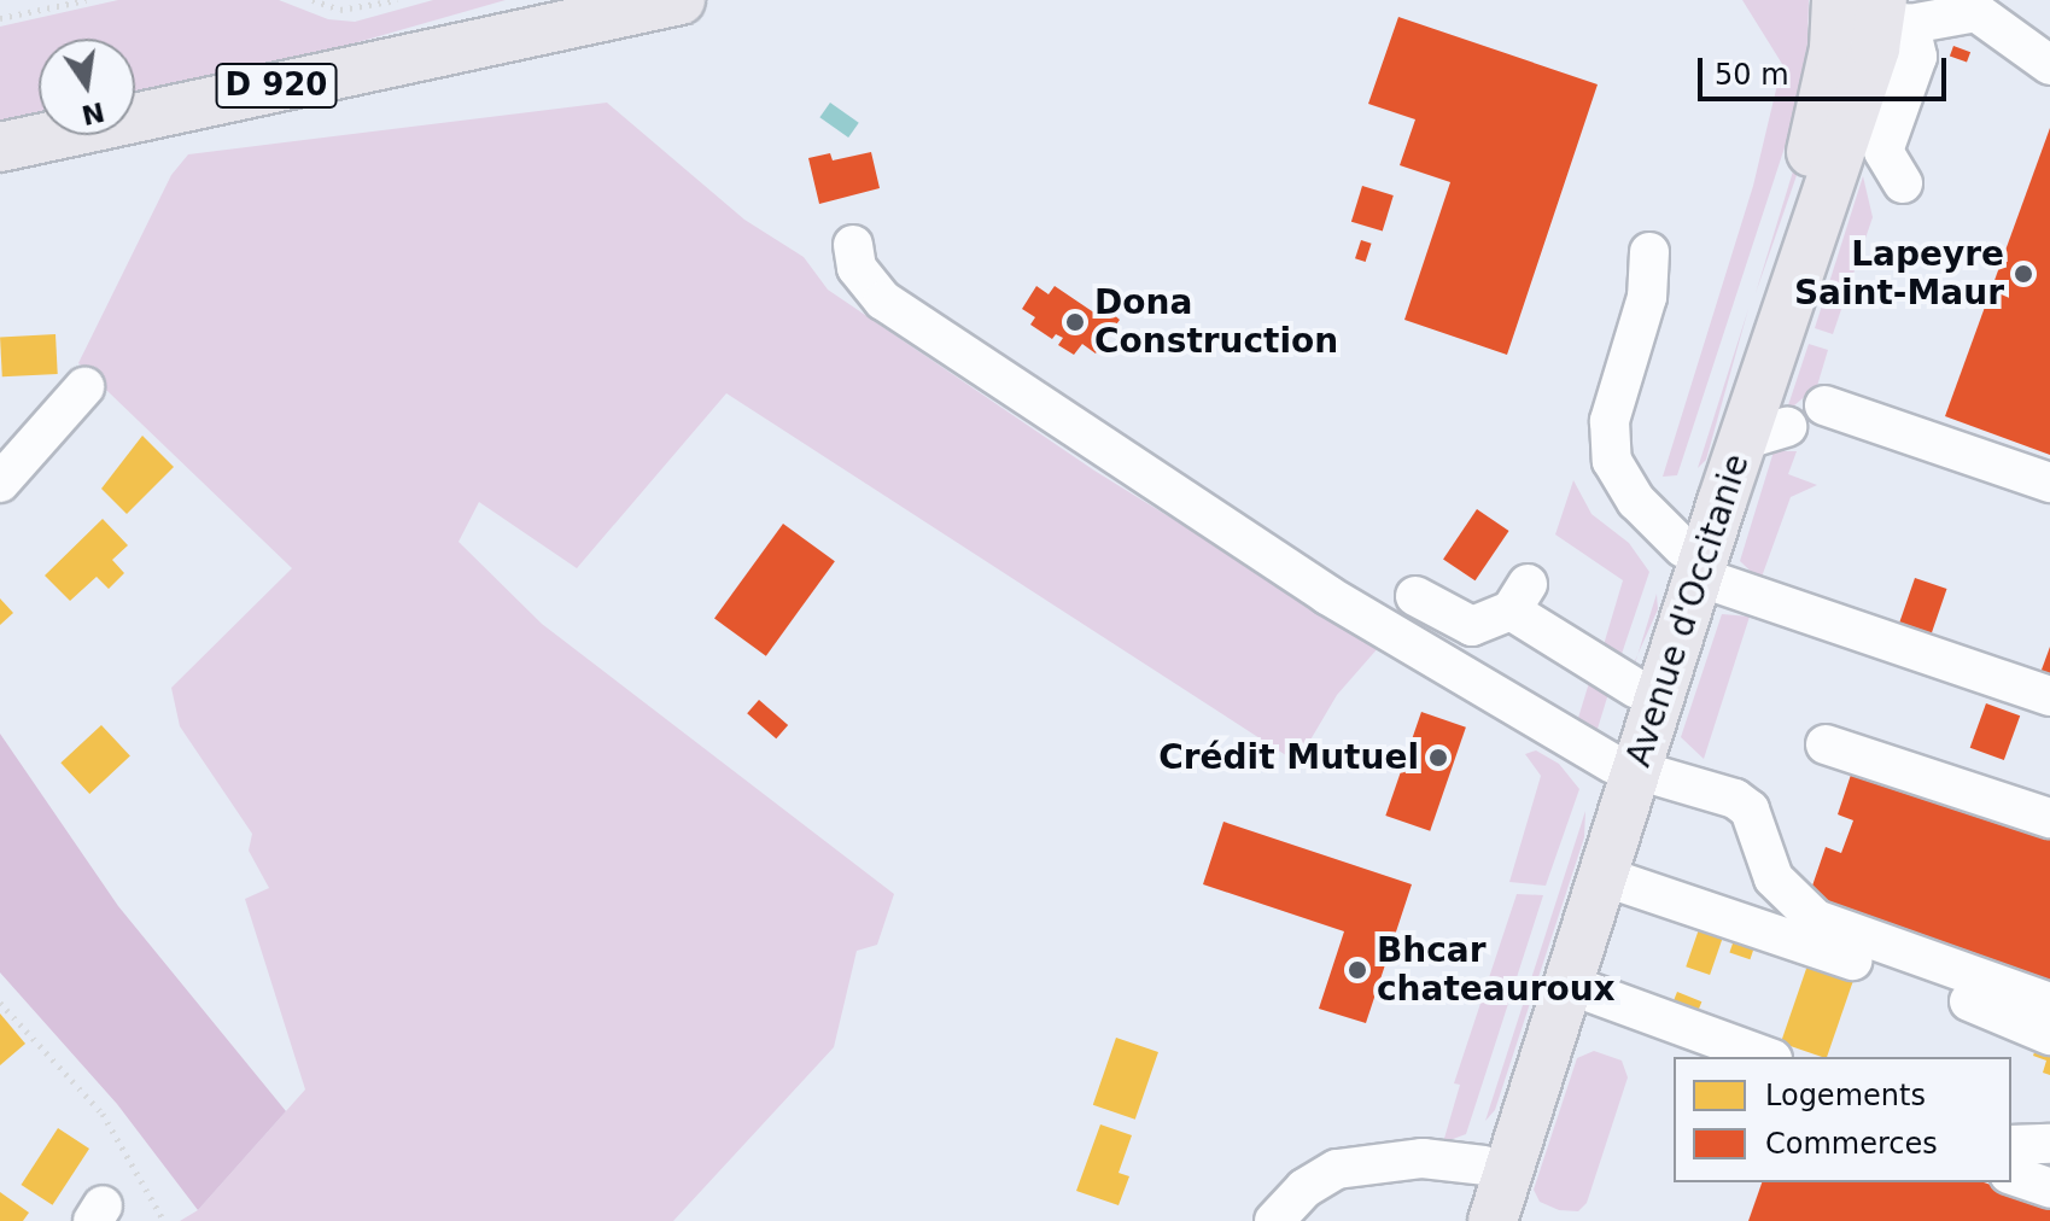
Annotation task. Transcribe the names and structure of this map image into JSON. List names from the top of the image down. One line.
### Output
{"streets":{"main road":["D 920","Avenue d'Occitanie"]},"places":["Lapeyre Saint-Maur","Dona Construction","Crédit Mutuel","Bhcar chateauroux"],"legend":["Logements","Commerces"],"scale_bar":"50 m","north":"bottom"}
